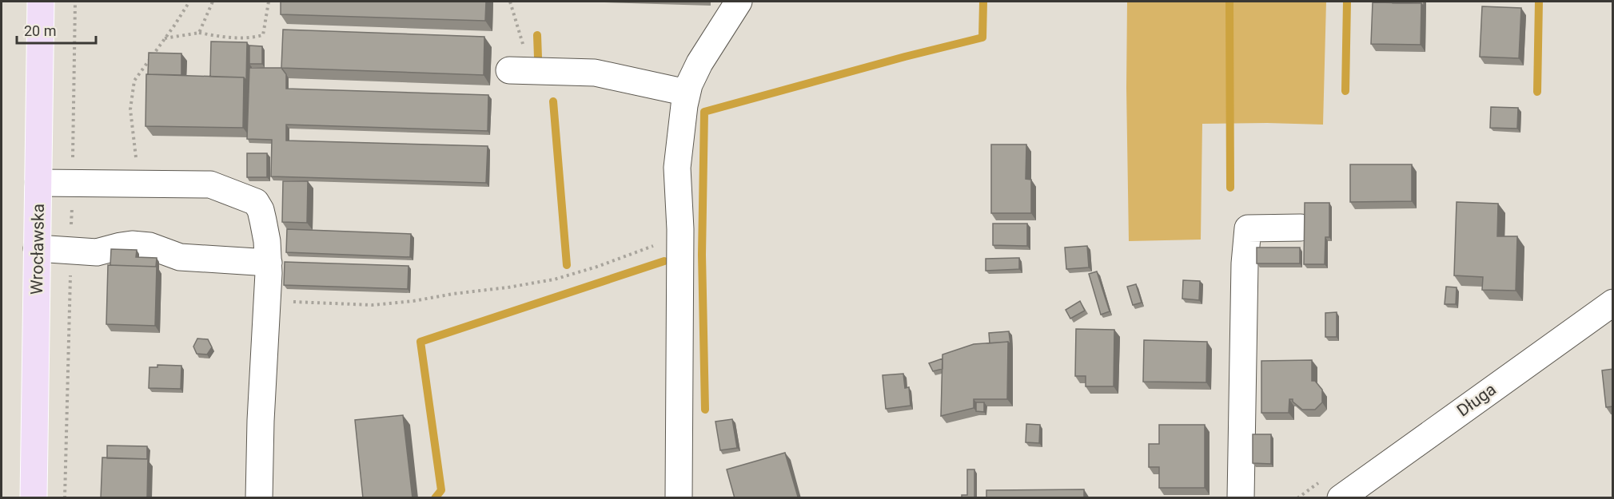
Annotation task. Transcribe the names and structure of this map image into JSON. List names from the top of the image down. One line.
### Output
{"streets":{"main road":["Wrocławska"],"street":["Długa"]},"scale_bar":"20 m"}
